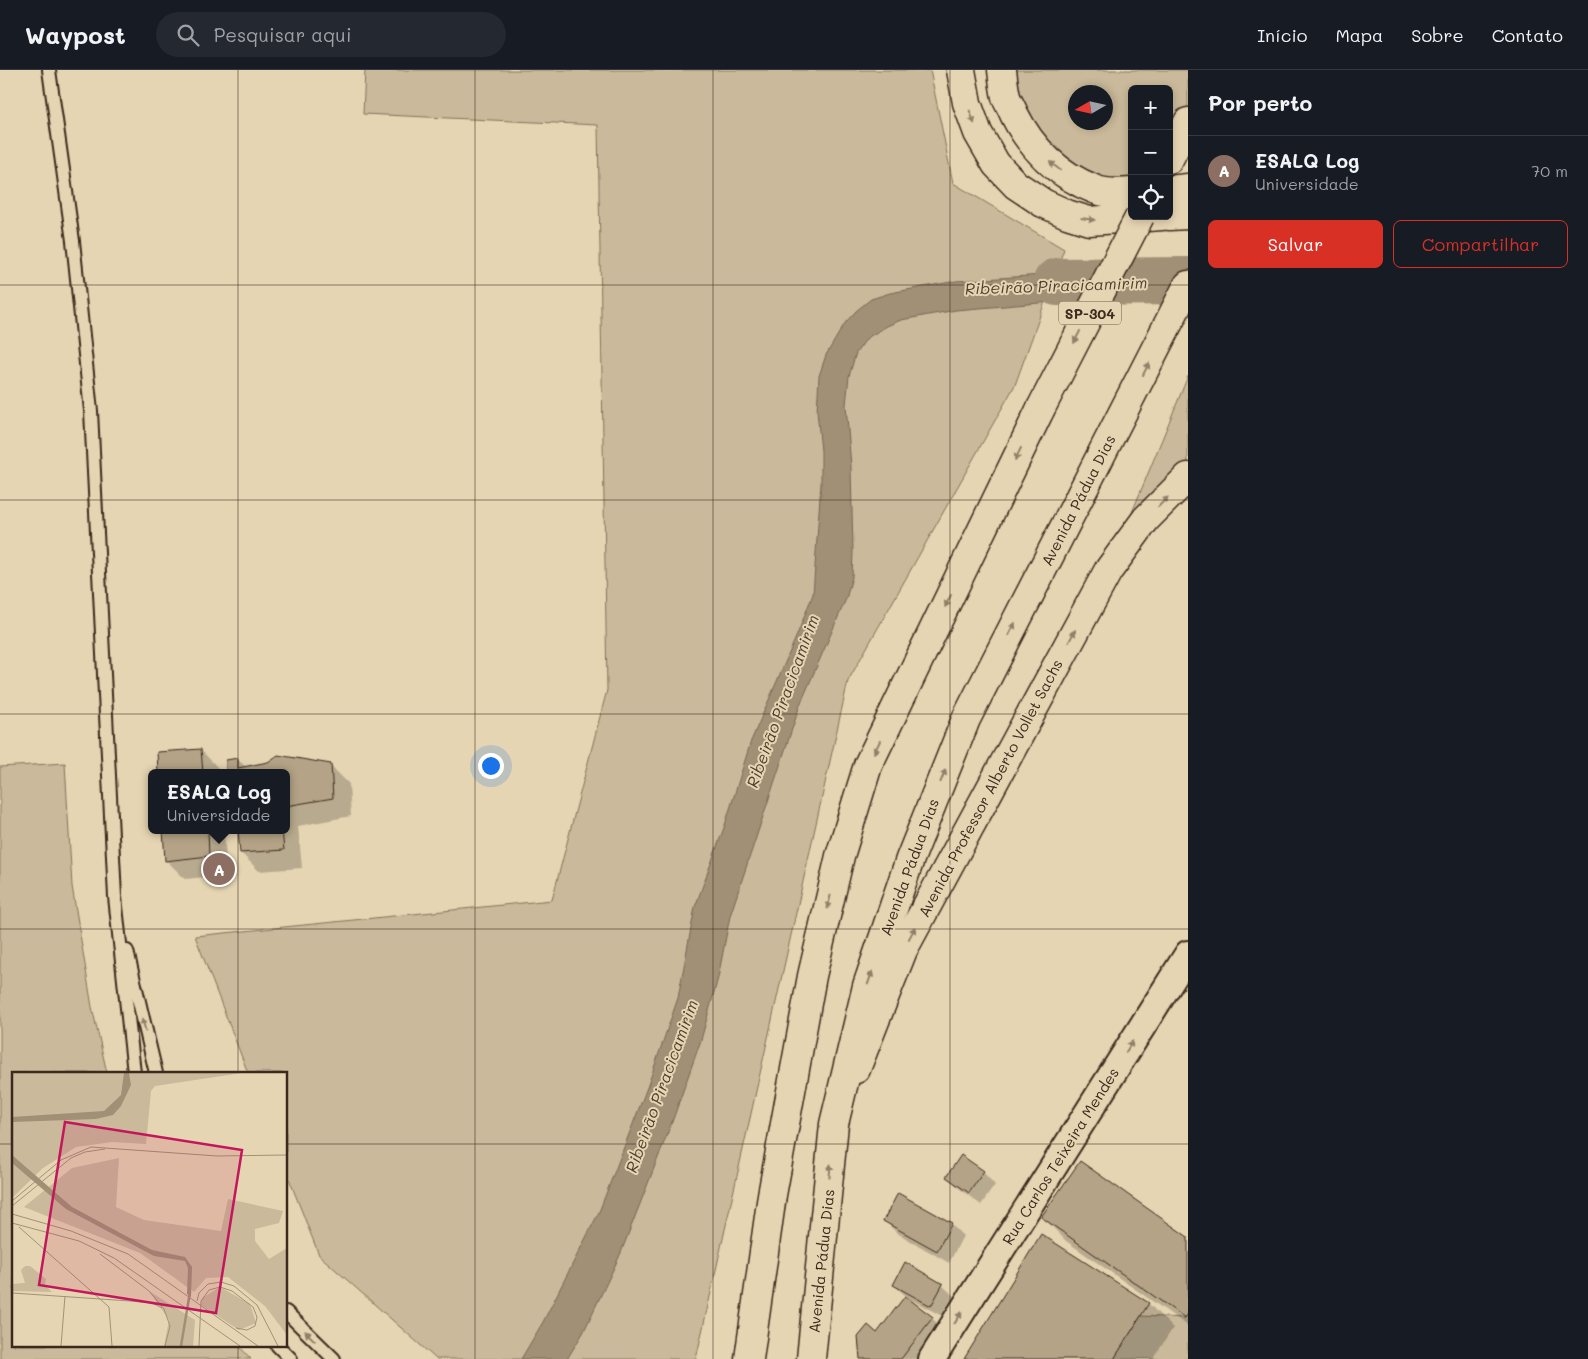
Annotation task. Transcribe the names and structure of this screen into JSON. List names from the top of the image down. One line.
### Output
{"streets":{"main road":["SP-304","Avenida Pádua Dias","Avenida Professor Alberto Vollet Sachs"],"street":["Rua Carlos Teixeira Mendes"]},"crossings":[["Avenida Pádua Dias","Avenida Professor Alberto Vollet Sachs"]],"one_way":["Rua Carlos Teixeira Mendes"],"water":["Ribeirão Piracicamirim"],"north":"left","page":{"header":"Waypost","search":"Pesquisar aqui","nav":["Início","Mapa","Sobre","Contato"],"heading":"Por perto","map_buttons":["+","−"],"list":[{"mark":"A","name":"ESALQ Log","note":"Universidade","value":"70 m"}],"buttons":["Salvar","Compartilhar"],"popup":["ESALQ Log","Universidade"],"pins":"A"}}
